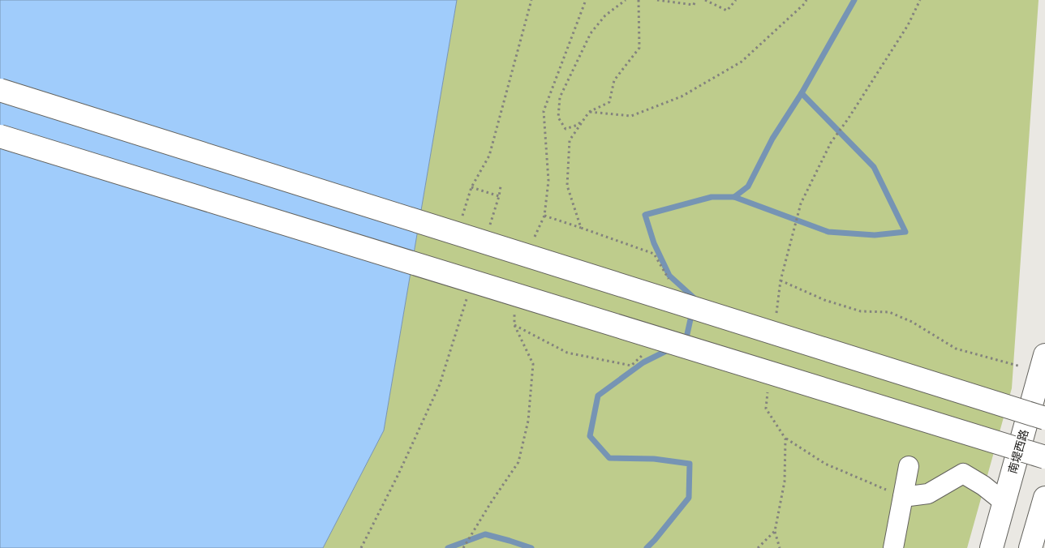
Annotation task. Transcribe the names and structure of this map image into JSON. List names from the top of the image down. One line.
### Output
{"streets":{"main road":["南堤西路"]}}
